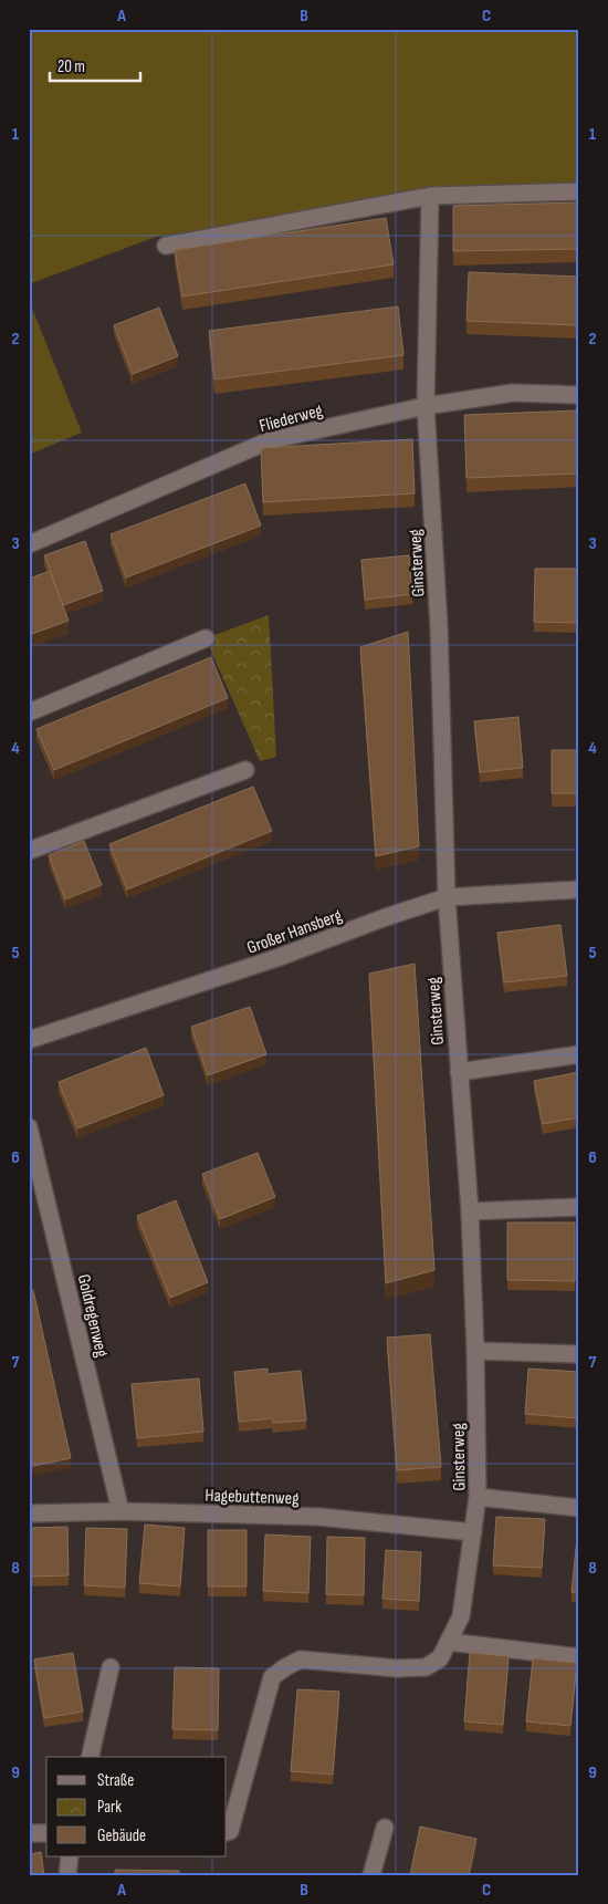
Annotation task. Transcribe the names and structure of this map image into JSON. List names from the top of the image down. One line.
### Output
{"streets":{"street":["Fliederweg","Ginsterweg","Großer Hansberg","Goldregenweg","Hagebuttenweg"]},"crossings":[["Fliederweg","Ginsterweg"],["Ginsterweg","Großer Hansberg"],["Ginsterweg","Hagebuttenweg"],["Goldregenweg","Hagebuttenweg"]],"legend":["Straße","Park","Gebäude"],"scale_bar":"20 m","grid":{"columns":["A","B","C"],"rows":["1","2","3","4","5","6","7","8","9"]}}
